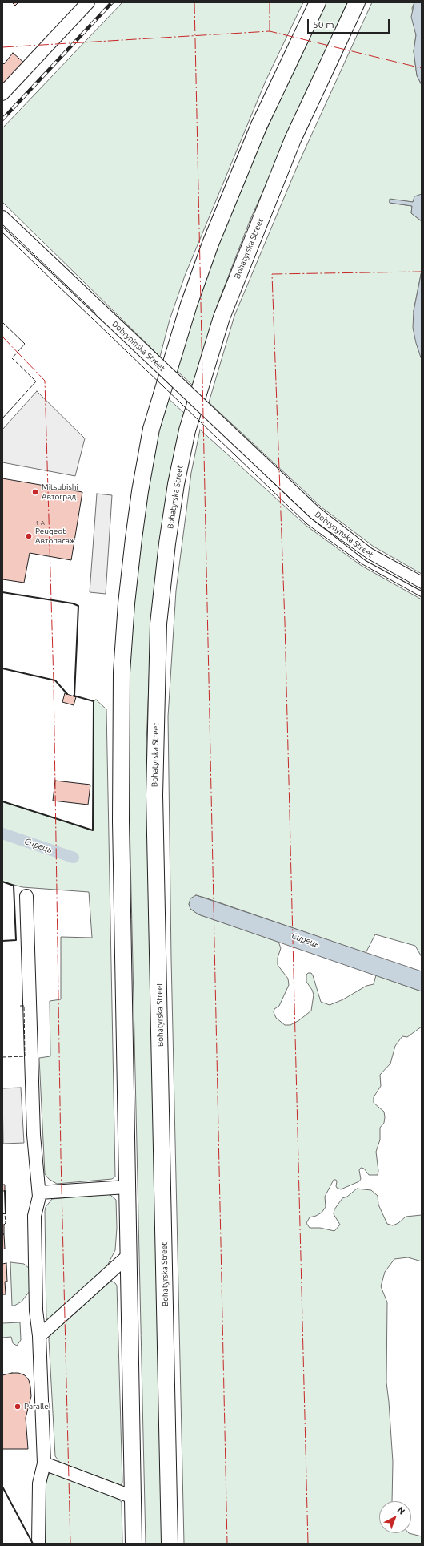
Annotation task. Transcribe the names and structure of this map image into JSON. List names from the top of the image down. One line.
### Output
{"streets":{"main road":["Bohatyrska Street"],"street":["Dobryninska Street","Dobrynynska Street"]},"crossings":[["Dobryninska Street","Dobrynynska Street"]],"water":["Сирець"],"places":["Mitsubishi Автоград","Peugeot Автопасаж","Parallel"],"house_numbers":["1-А"],"scale_bar":"50 m","north":"top right"}
